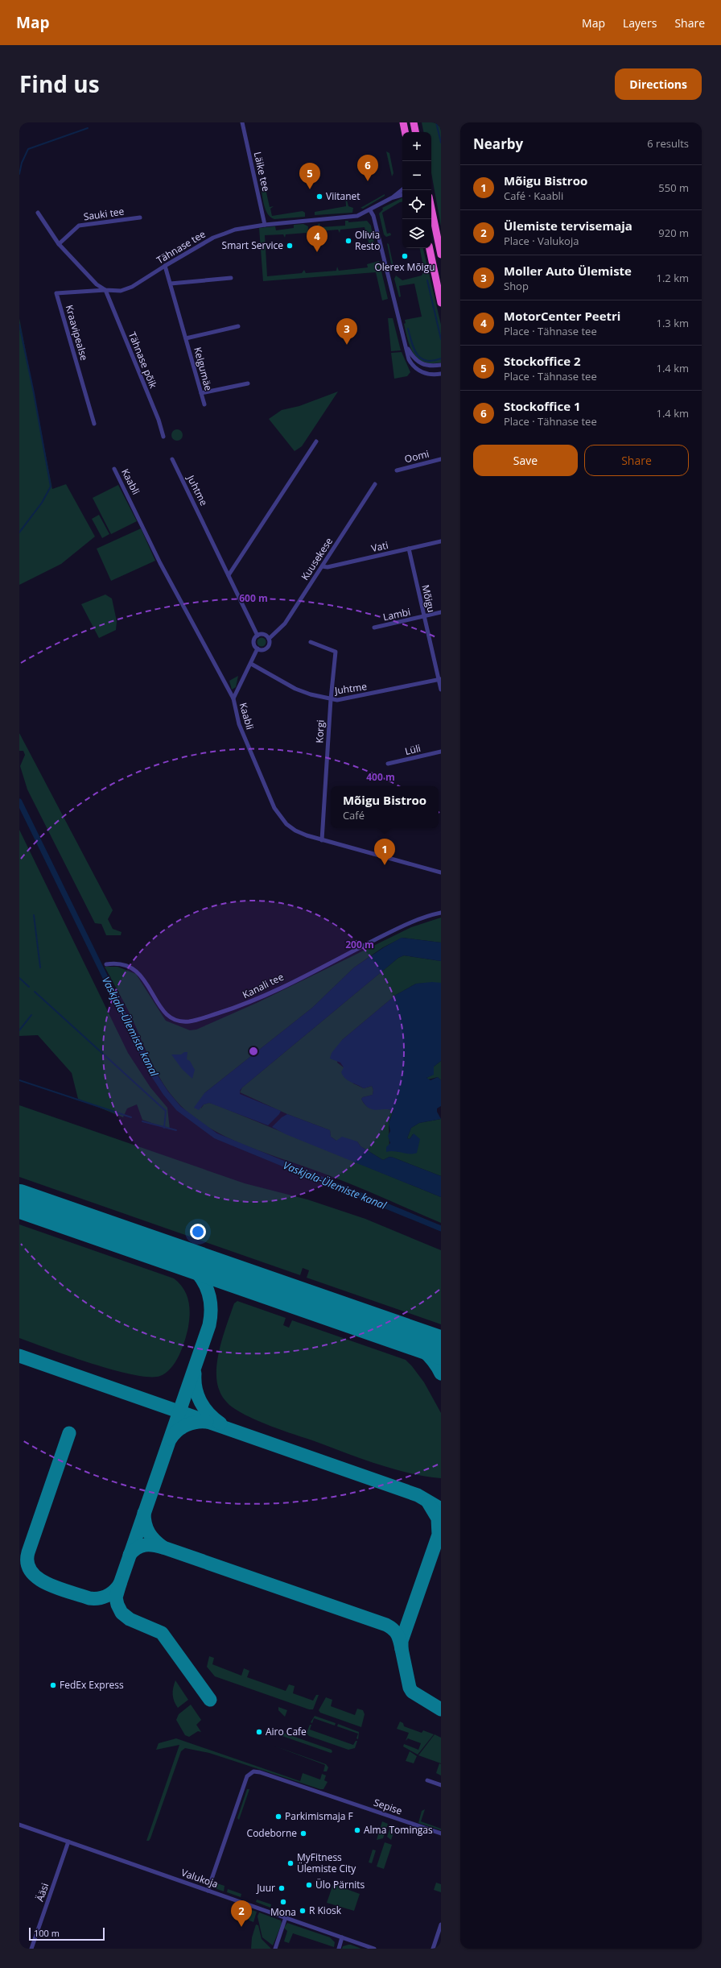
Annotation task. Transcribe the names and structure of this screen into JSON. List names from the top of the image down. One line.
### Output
{"streets":{"street":["Läike tee","Sauki tee","Tähnase tee","Kraavipealse","Tähnase põik","Kelgumäe","Oomi","Kaabli","Juhtme","Vati","Kuusekese","Mõigu","Lambi","Korgi","Lüli","Kanali tee","Sepise","Valukoja","Ääsi"]},"crossings":[["Läike tee","Tähnase tee"],["Tähnase tee","Kraavipealse"],["Tähnase tee","Tähnase põik"],["Tähnase tee","Kelgumäe"],["Kraavipealse","Tähnase põik"],["Kaabli","Juhtme"],["Kaabli","Korgi"],["Juhtme","Kuusekese"],["Juhtme","Mõigu"],["Juhtme","Korgi"],["Vati","Kuusekese"],["Vati","Mõigu"],["Mõigu","Lambi"],["Sepise","Valukoja"],["Valukoja","Ääsi"]],"water":["Vaskjala-Ülemiste kanal"],"places":["Viitanet","Olivia Resto","Smart Service","Olerex Mõigu","FedEx Express","Airo Cafe","Parkimismaja F","Alma Tomingas","Codeborne","MyFitness Ülemiste City","Ülo Pärnits","Juur","Mona","R Kiosk"],"scale_bar":"100 m","page":{"header":"Map","nav":["Map","Layers","Share"],"title":"Find us","buttons":["Directions",["Save","Share"]],"heading":["Nearby","6 results"],"map_buttons":["+","−"],"pins":["6","5","4","3","1","2"],"list":[{"mark":"1","name":"Mõigu Bistroo","note":"Café · Kaabli","value":"550 m"},{"mark":"2","name":"Ülemiste tervisemaja","note":"Place · Valukoja","value":"920 m"},{"mark":"3","name":"Moller Auto Ülemiste","note":"Shop","value":"1.2 km"},{"mark":"4","name":"MotorCenter Peetri","note":"Place · Tähnase tee","value":"1.3 km"},{"mark":"5","name":"Stockoffice 2","note":"Place · Tähnase tee","value":"1.4 km"},{"mark":"6","name":"Stockoffice 1","note":"Place · Tähnase tee","value":"1.4 km"}],"popup":["Mõigu Bistroo","Café"],"scale":"100 m"},"rings":["600 m","400 m","200 m"]}
